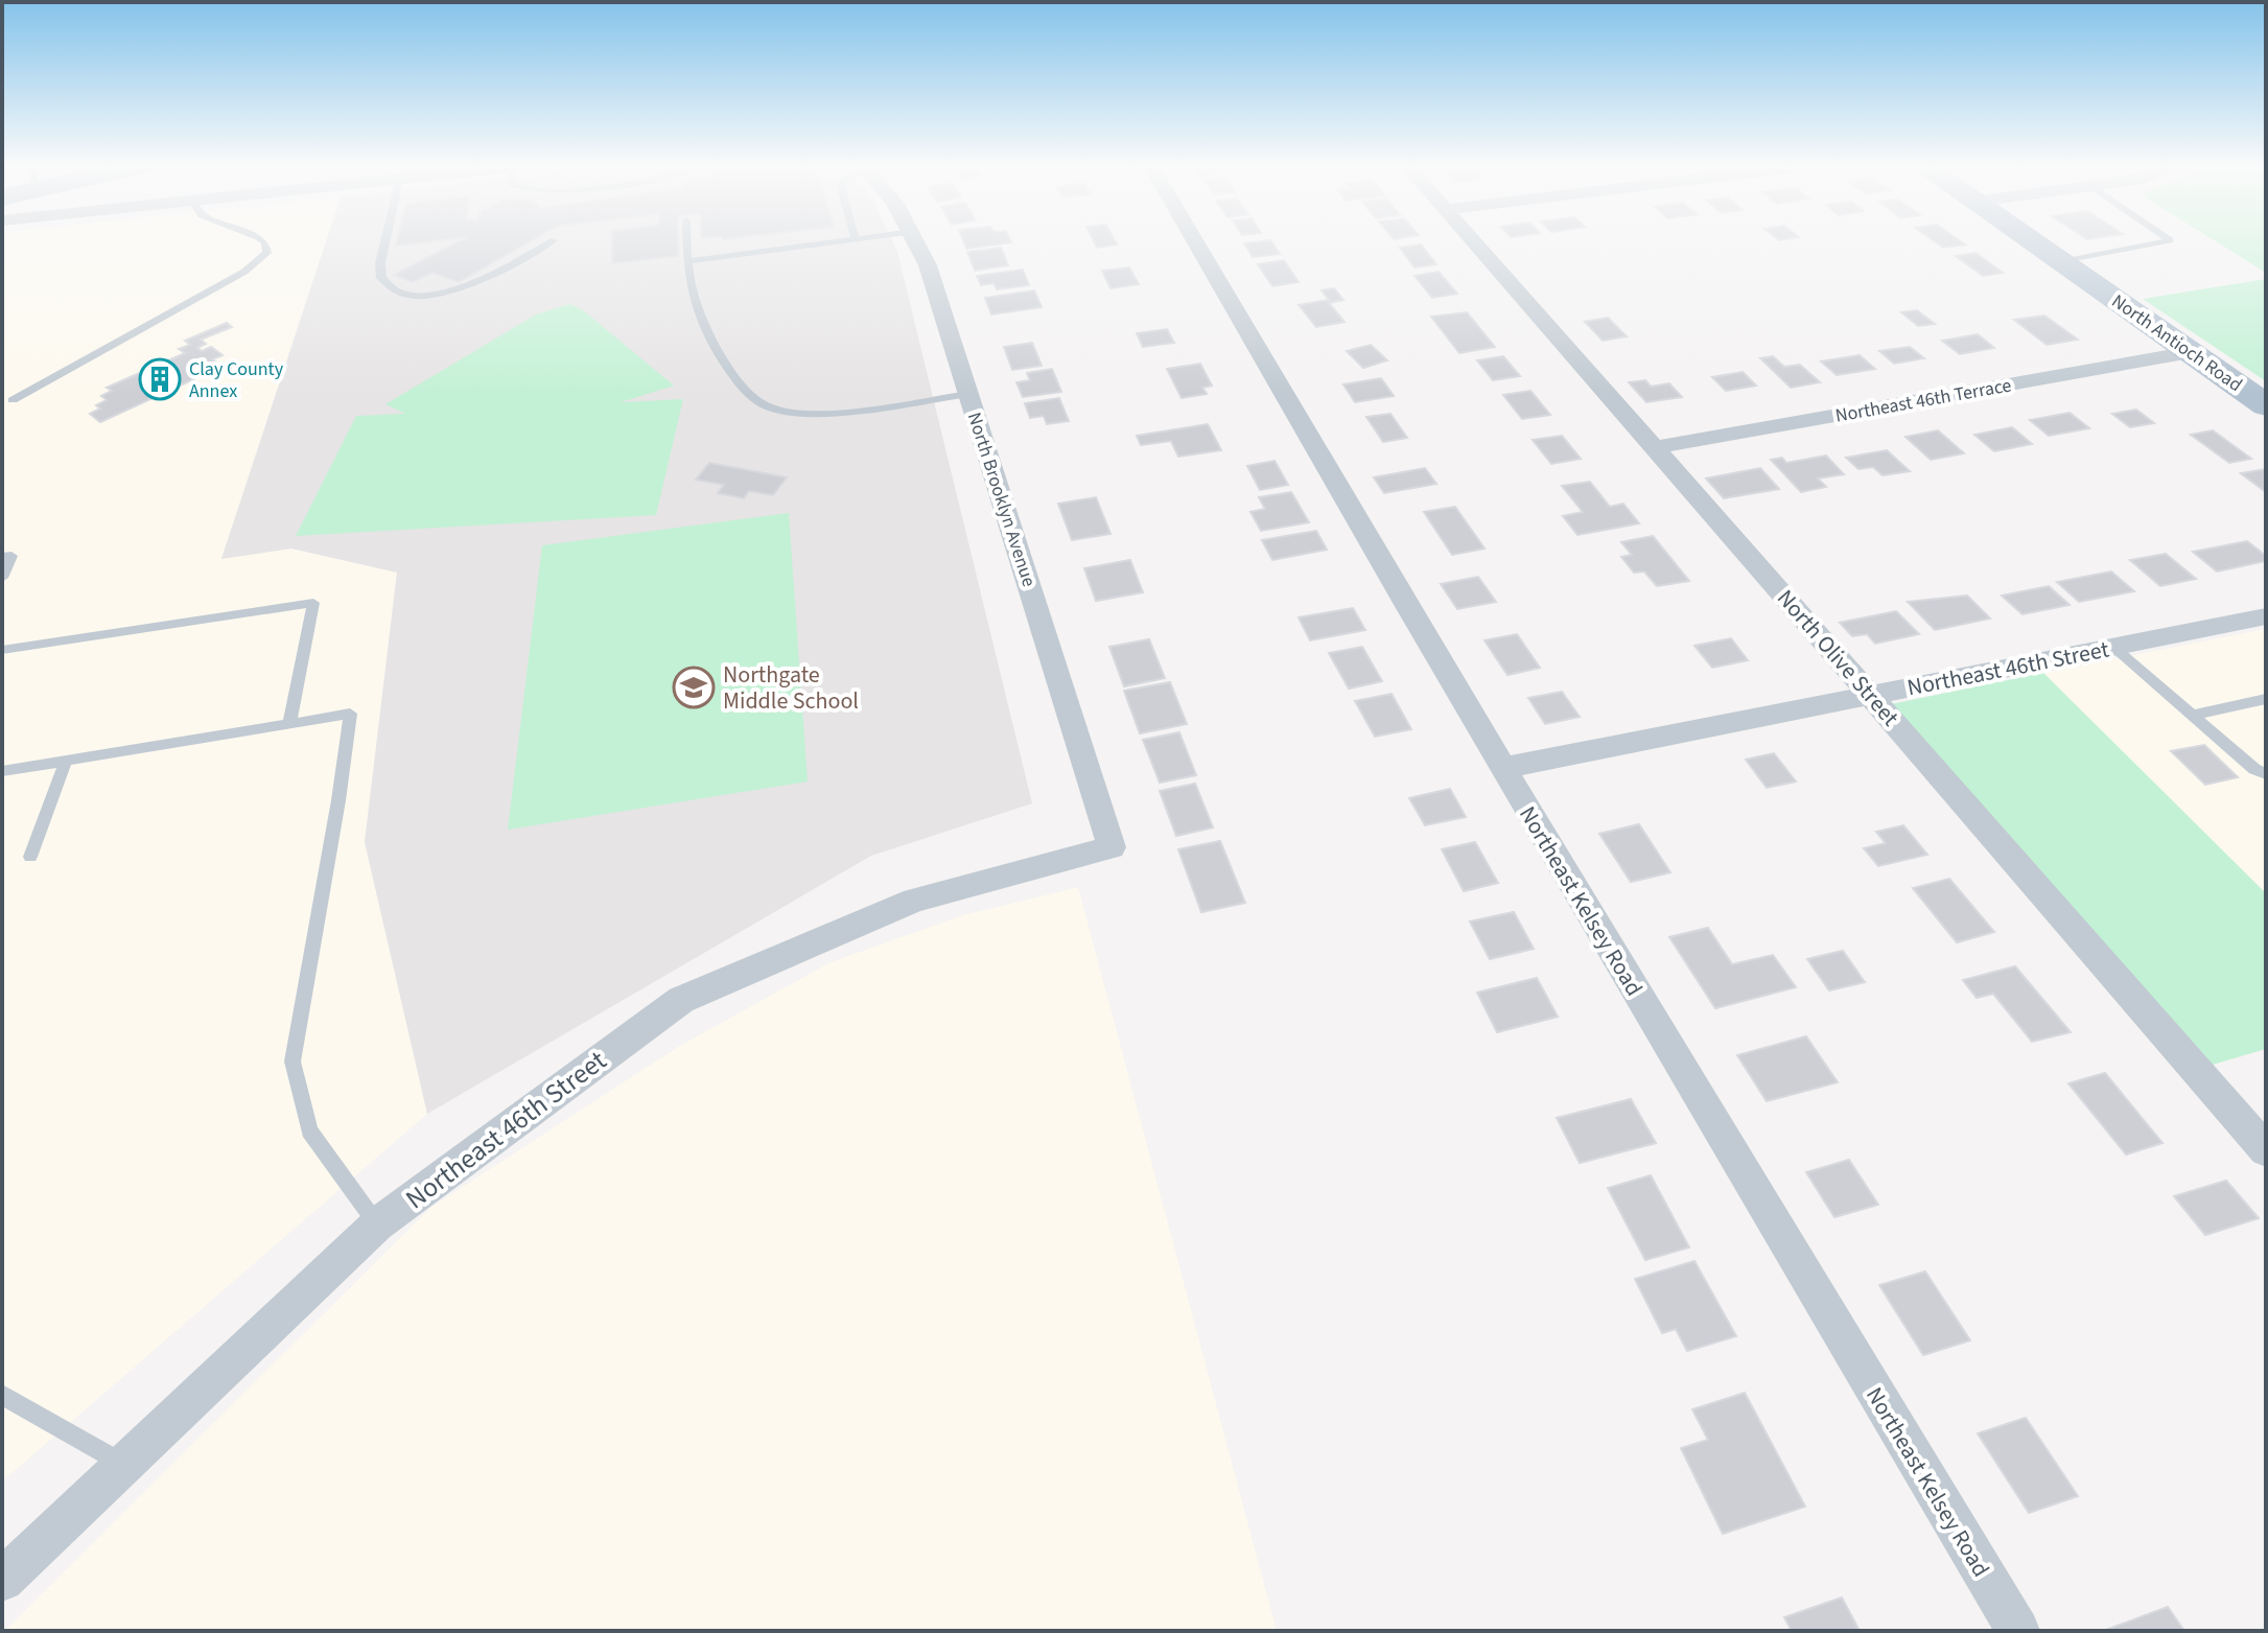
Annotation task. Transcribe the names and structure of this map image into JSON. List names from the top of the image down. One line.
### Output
{"streets":{"main road":["North Antioch Road"],"street":["Northeast 46th Terrace","North Brooklyn Avenue","North Olive Street","Northeast 46th Street","Northeast Kelsey Road"]},"crossings":[["North Antioch Road","Northeast 46th Terrace"],["Northeast 46th Terrace","North Olive Street"],["North Brooklyn Avenue","Northeast 46th Street"],["North Olive Street","Northeast 46th Street"],["Northeast 46th Street","Northeast Kelsey Road"]],"places":{"building":["Clay County Annex"],"school or university":["Northgate Middle School"]}}
